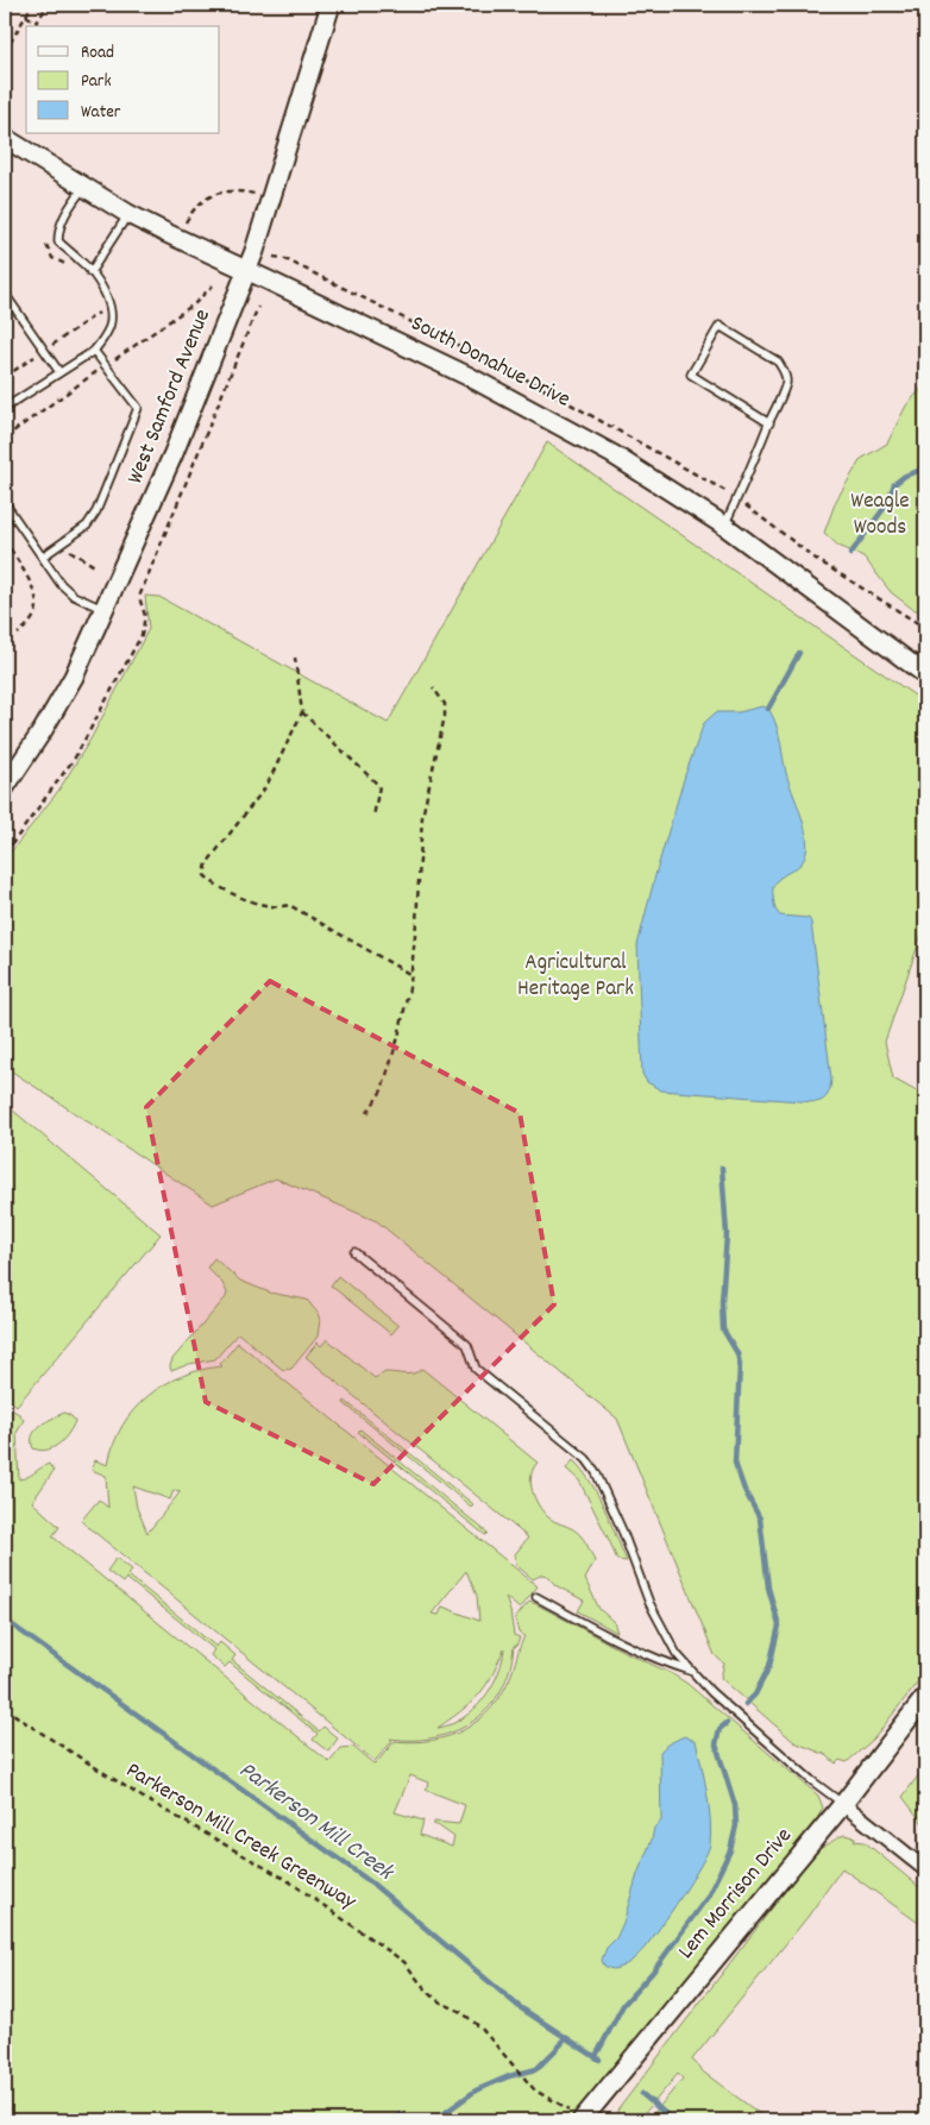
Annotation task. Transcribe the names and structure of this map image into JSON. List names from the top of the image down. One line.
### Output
{"streets":{"street":["South Donahue Drive","West Samford Avenue","Lem Morrison Drive"],"path":["Parkerson Mill Creek Greenway"]},"crossings":[["South Donahue Drive","West Samford Avenue"],["Parkerson Mill Creek Greenway","Lem Morrison Drive"]],"water":["Parkerson Mill Creek"],"parks":["Weagle Woods","Agricultural Heritage Park"],"legend":["Road","Park","Water"]}
